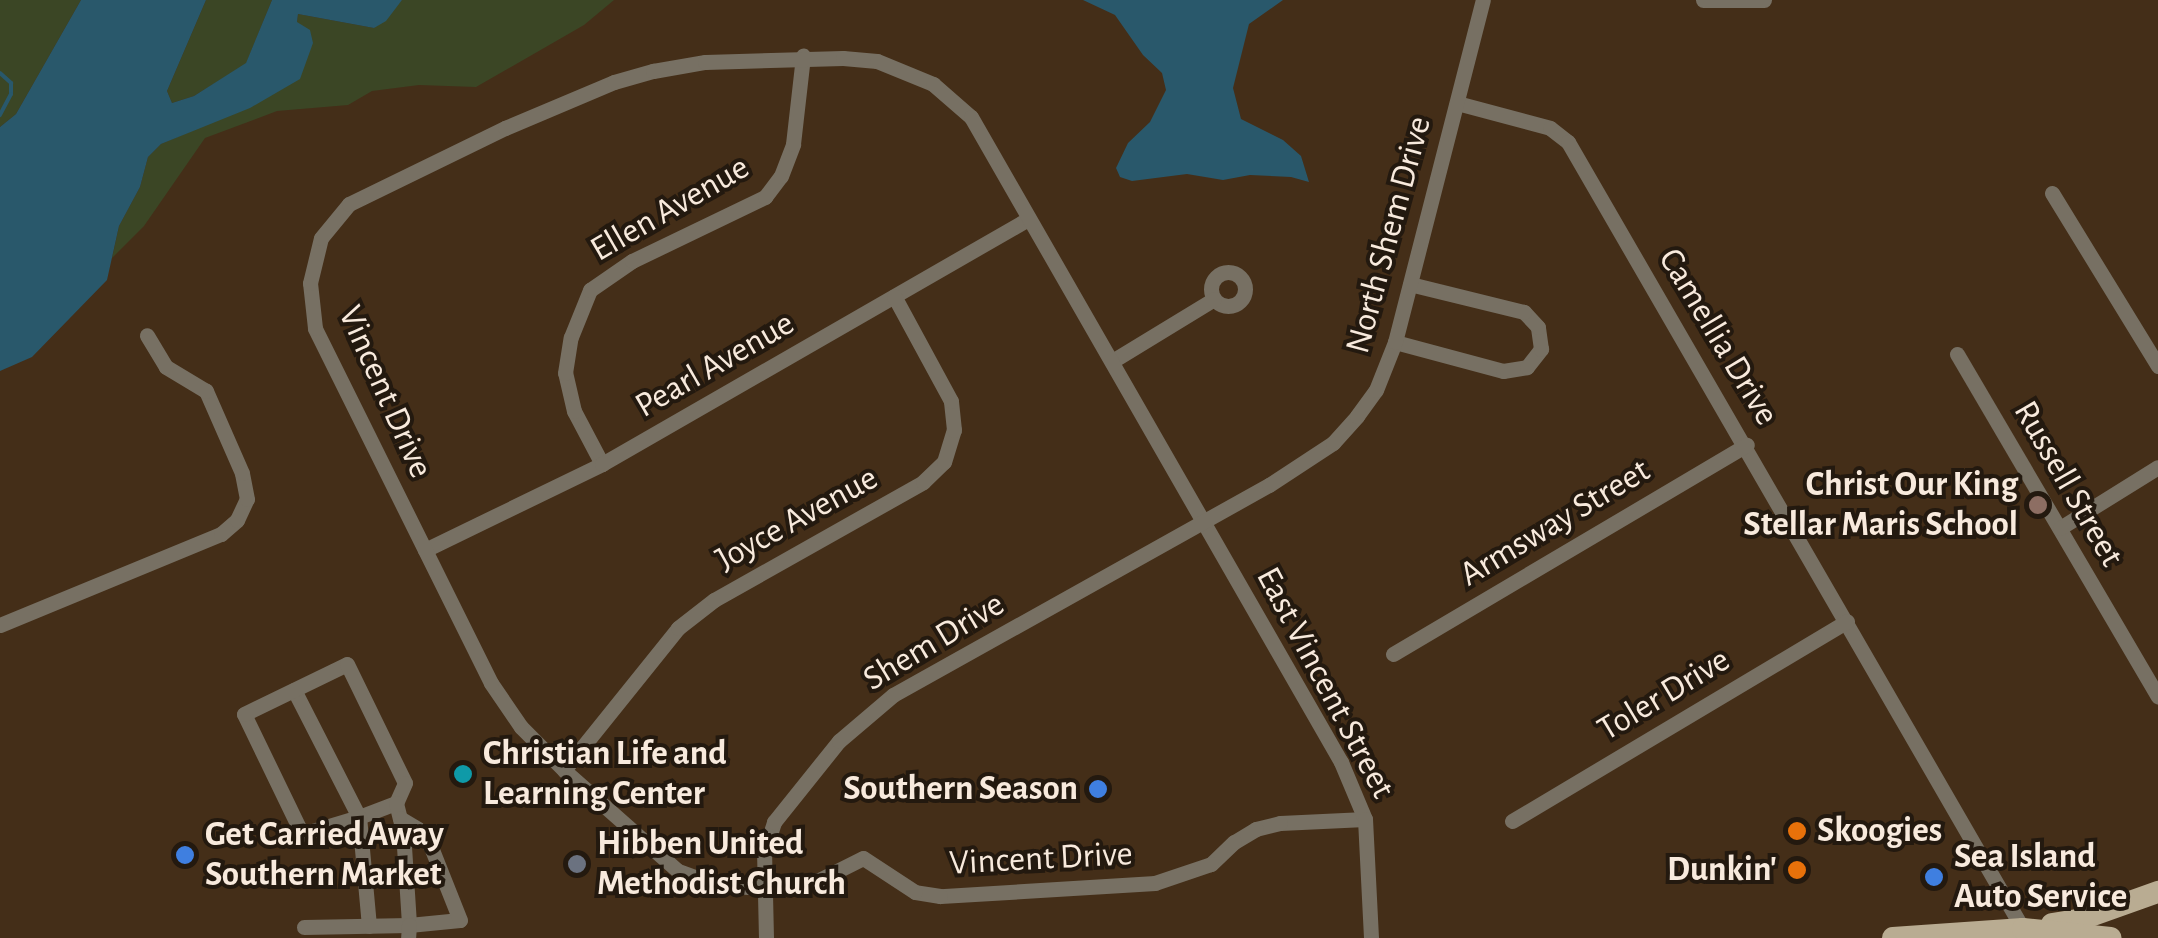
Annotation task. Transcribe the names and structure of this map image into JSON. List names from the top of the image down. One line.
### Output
{"streets":{"street":["Ellen Avenue","North Shem Drive","Camellia Drive","Pearl Avenue","Vincent Drive","Russell Street","Joyce Avenue","Armsway Street","Shem Drive","East Vincent Street","Toler Drive"]},"crossings":[["Ellen Avenue","Pearl Avenue"],["Ellen Avenue","Vincent Drive"],["North Shem Drive","Camellia Drive"],["North Shem Drive","Vincent Drive"],["North Shem Drive","Shem Drive"],["North Shem Drive","East Vincent Street"],["Camellia Drive","Armsway Street"],["Camellia Drive","Toler Drive"],["Pearl Avenue","Vincent Drive"],["Pearl Avenue","Joyce Avenue"],["Vincent Drive","Joyce Avenue"],["Vincent Drive","Shem Drive"],["Vincent Drive","East Vincent Street"],["Shem Drive","East Vincent Street"]],"places":["Christ Our King Stellar Maris School","Christian Life and Learning Center","Southern Season","Skoogies","Get Carried Away Southern Market","Hibben United Methodist Church","Dunkin'","Sea Island Auto Service"]}
